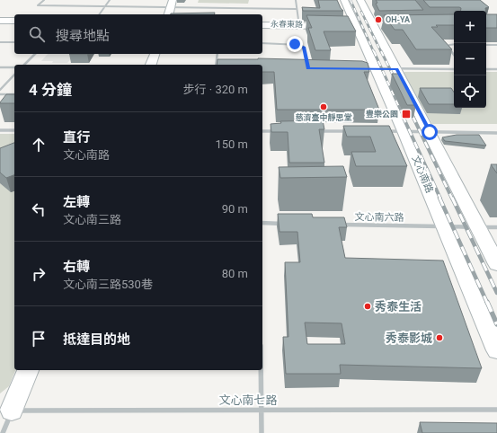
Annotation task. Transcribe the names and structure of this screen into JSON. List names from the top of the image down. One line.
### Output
{"streets":{"main road":["永春東路","文心南路"],"street":["文心南六路","文心南七路"]},"crossings":[["永春東路","文心南路"],["文心南路","文心南六路"]],"places":{"other":["OH-YA","慈濟臺中靜思堂","秀泰生活","秀泰影城"],"transit":["豐樂公園"]},"page":{"map_buttons":["+","−"],"search":"搜尋地點","heading":["4 分鐘","步行 · 320 m"],"list":[["直行","文心南路","150 m"],["左轉","文心南三路","90 m"],["右轉","文心南三路530巷","80 m"],"抵達目的地"]}}
